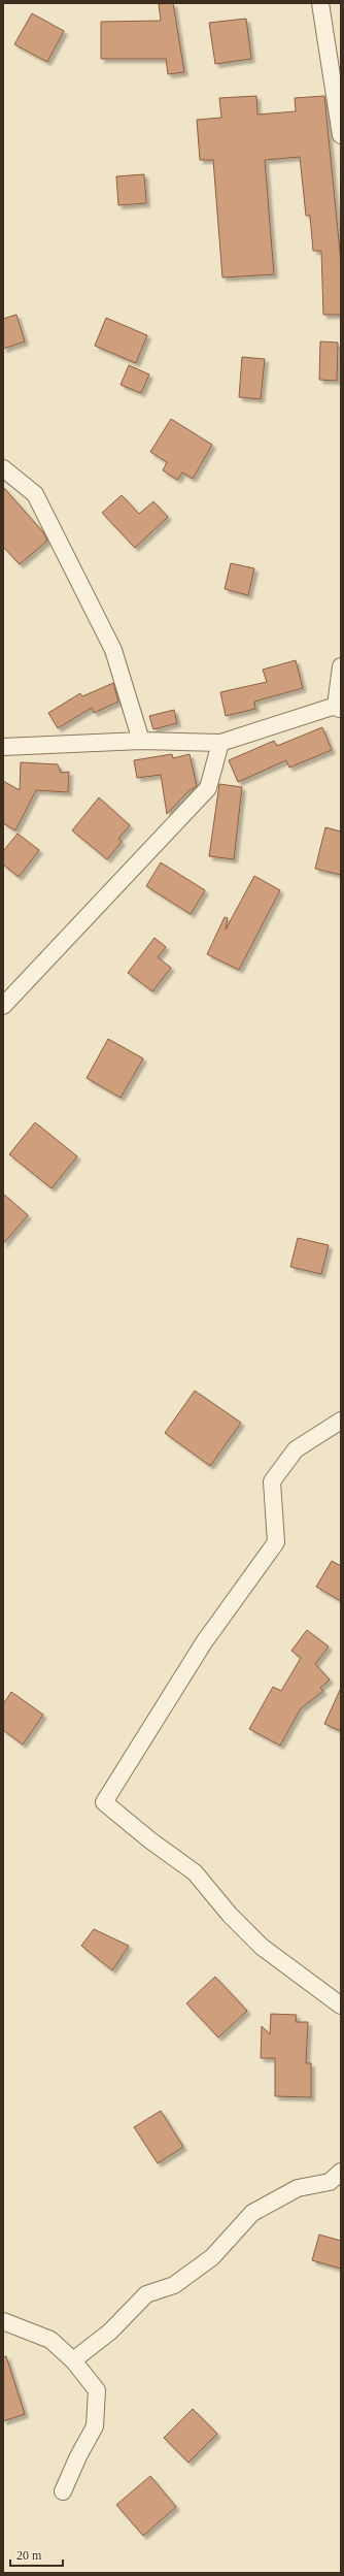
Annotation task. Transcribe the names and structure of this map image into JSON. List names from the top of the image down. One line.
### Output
{"scale_bar":"20 m"}
